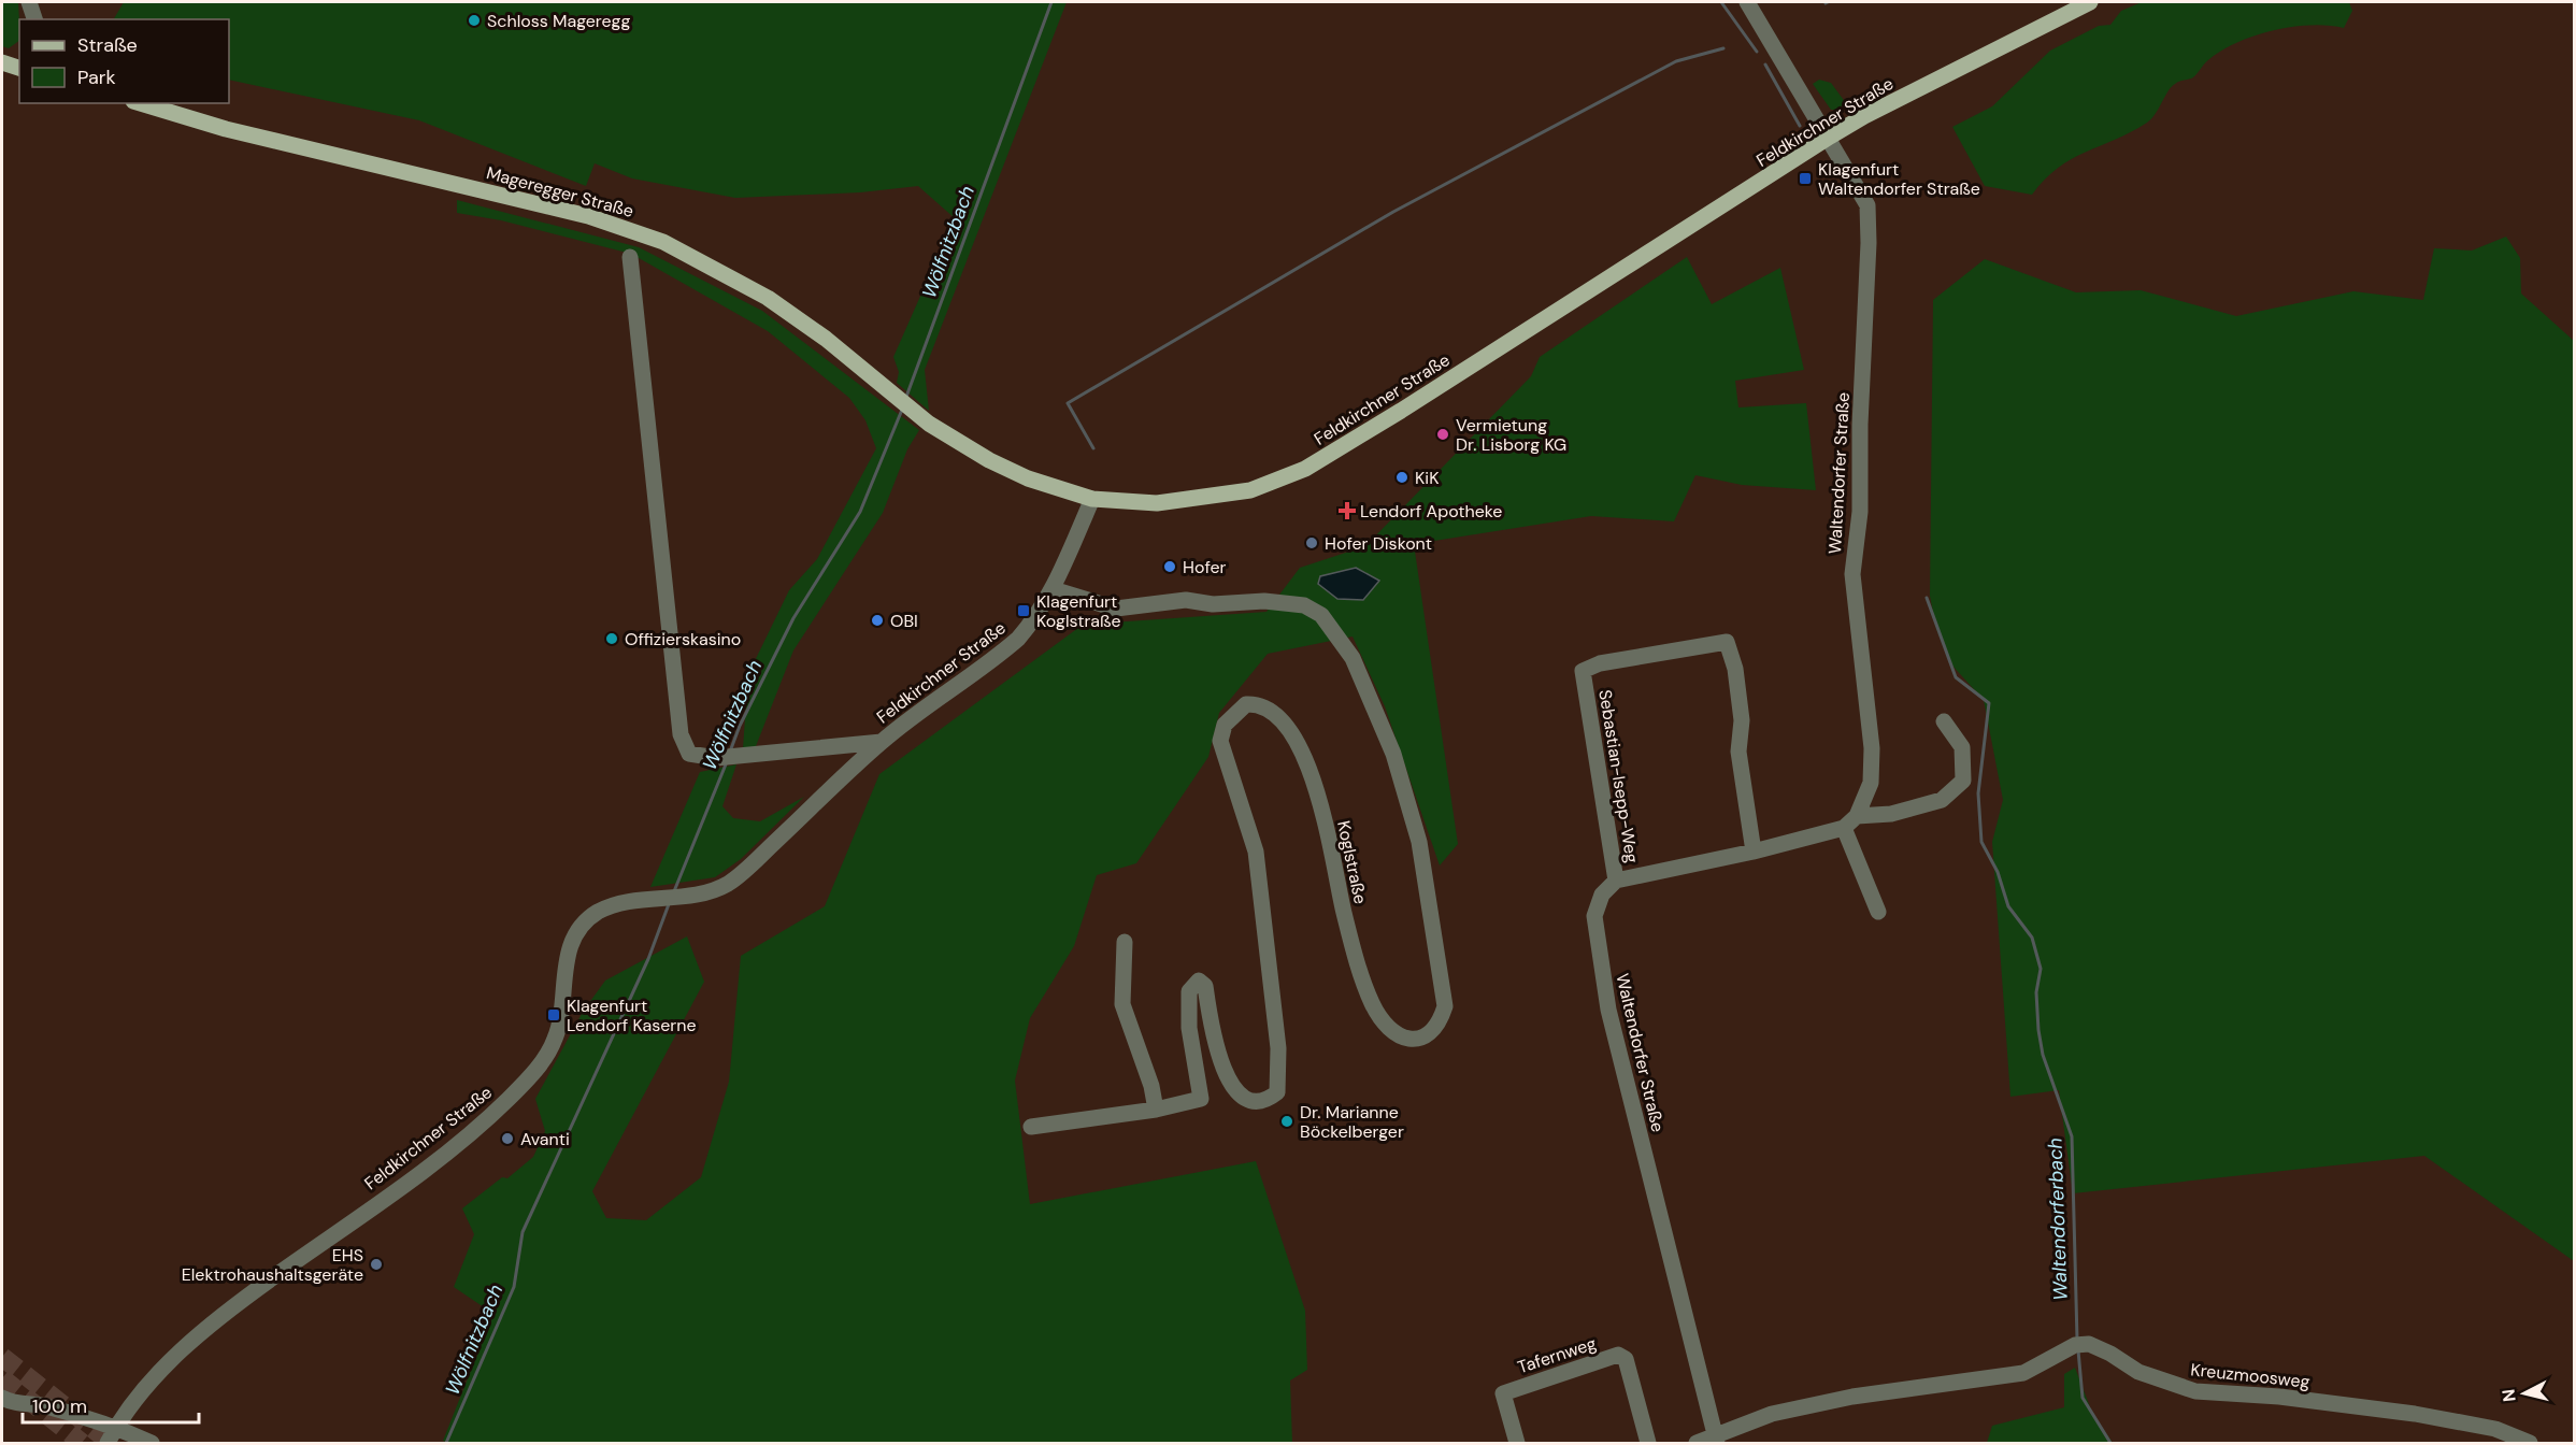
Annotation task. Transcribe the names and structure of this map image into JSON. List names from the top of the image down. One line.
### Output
{"streets":{"main road":["Feldkirchner Straße","Mageregger Straße"],"street":["Waltendorfer Straße","Sebastian-Isepp-Weg","Koglstraße","Tafernweg","Kreuzmoosweg"]},"crossings":[["Feldkirchner Straße","Mageregger Straße"],["Feldkirchner Straße","Waltendorfer Straße"],["Feldkirchner Straße","Koglstraße"],["Waltendorfer Straße","Sebastian-Isepp-Weg"],["Waltendorfer Straße","Kreuzmoosweg"]],"water":["Wölfnitzbach","Waltendorferbach"],"places":{"other":["Schloss Mageregg","Vermietung Dr. Lisborg KG","KiK","Hofer Diskont","Hofer","OBI","Offizierskasino","Dr. Marianne Böckelberger","Avanti","EHS Elektrohaushaltsgeräte"],"transit":["Klagenfurt Waltendorfer Straße","Klagenfurt Koglstraße","Klagenfurt Lendorf Kaserne"],"health":["Lendorf Apotheke"]},"legend":["Straße","Park"],"scale_bar":"100 m","north":"left"}
